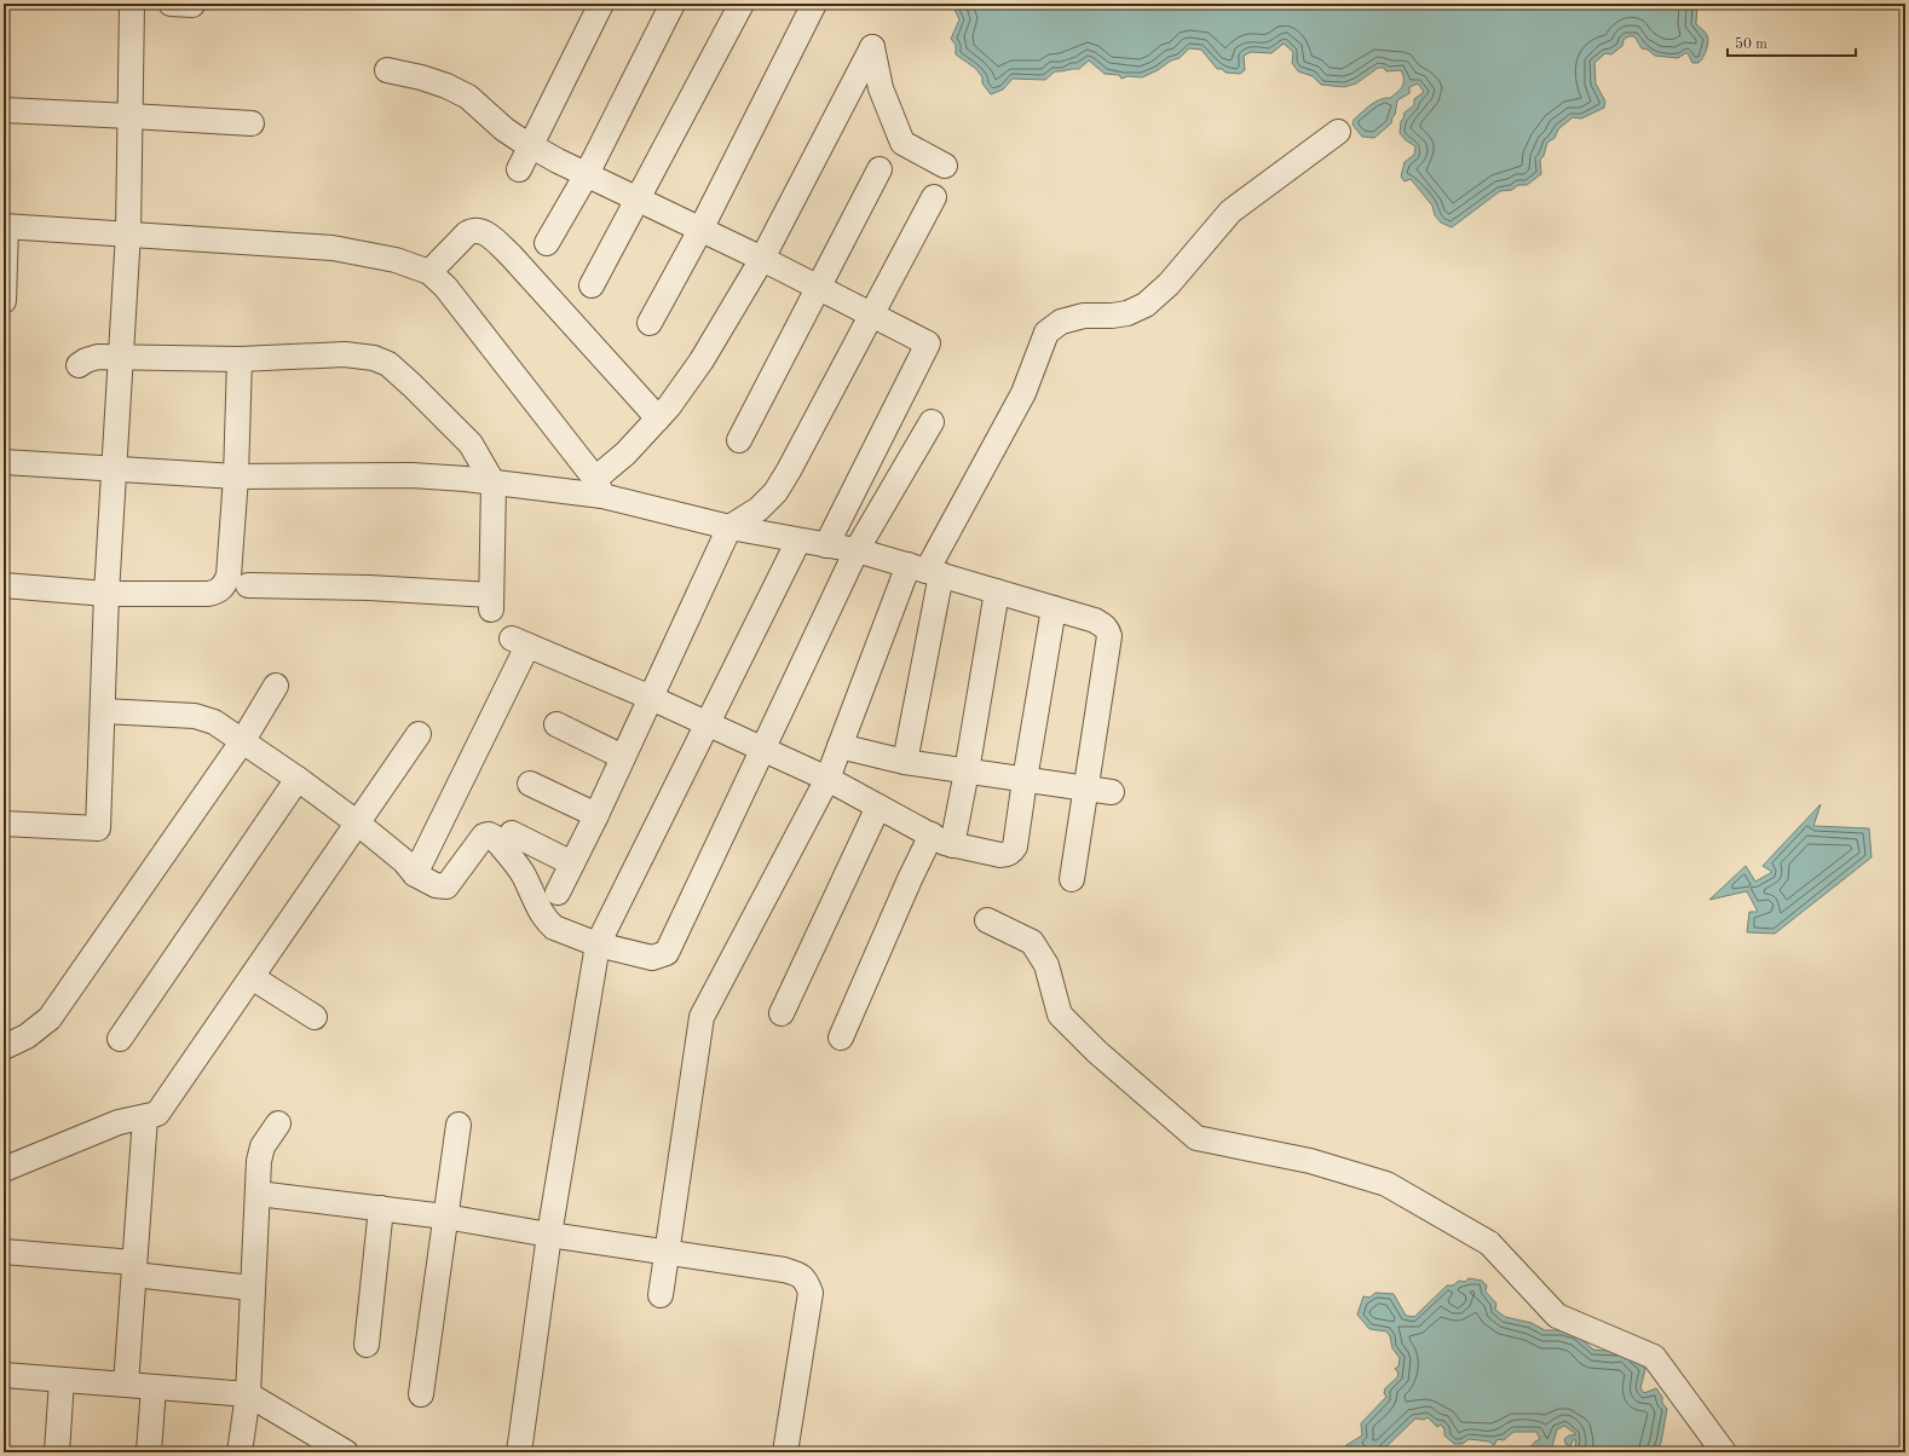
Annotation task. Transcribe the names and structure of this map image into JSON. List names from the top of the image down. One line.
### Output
{"scale_bar":"50 m"}
